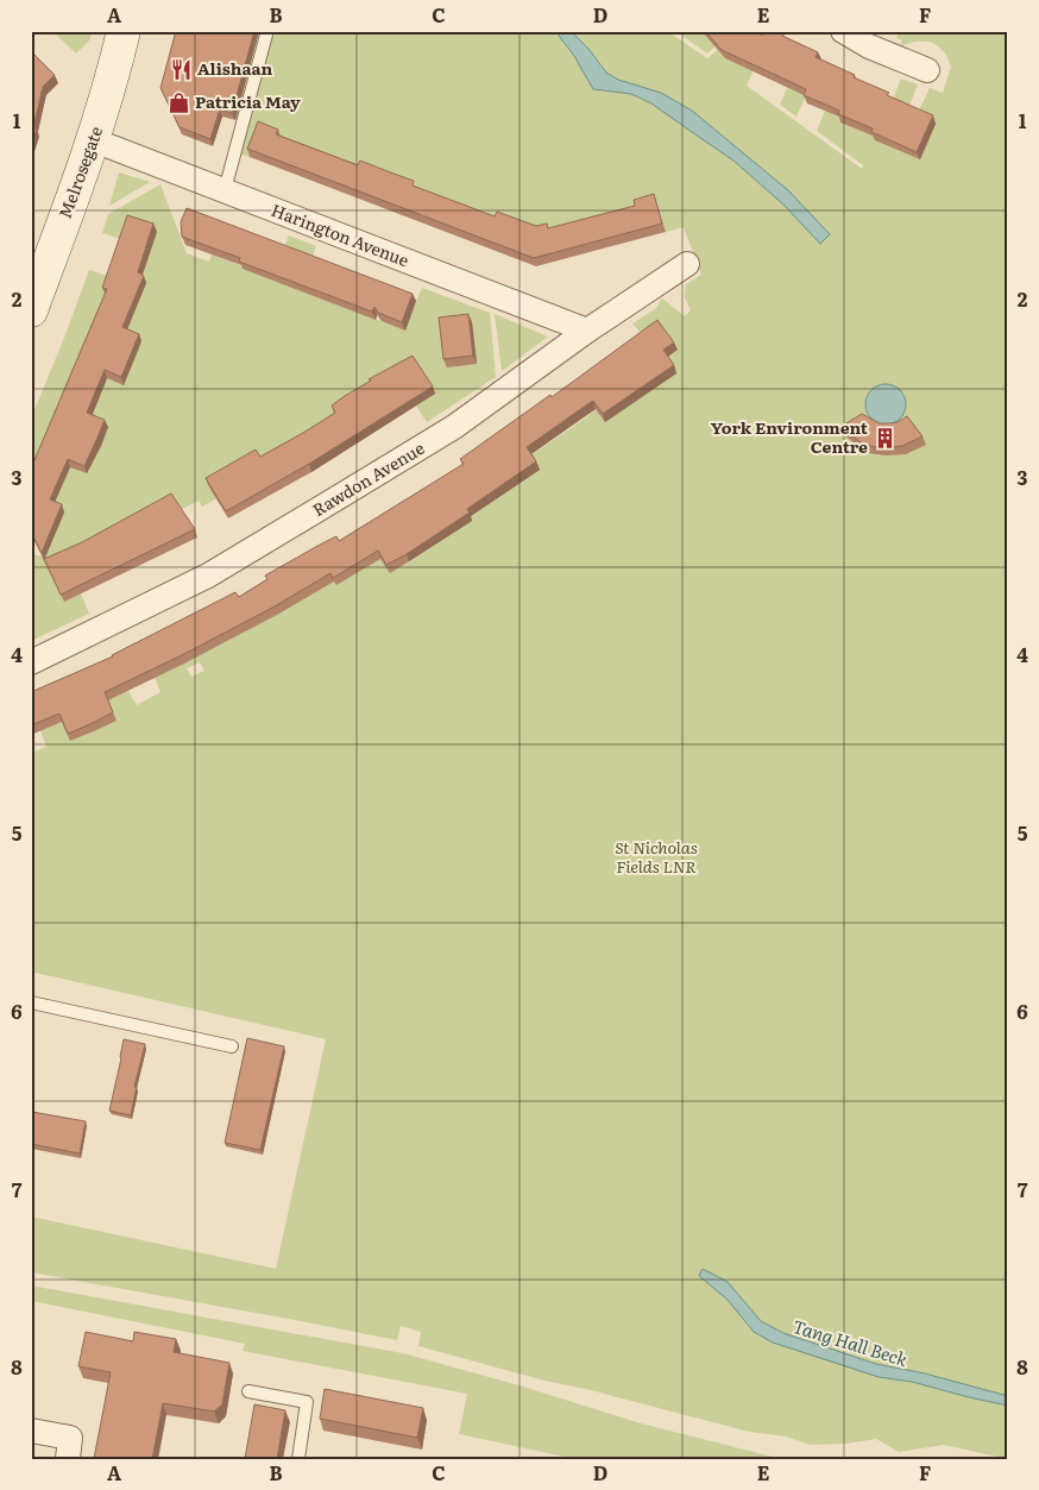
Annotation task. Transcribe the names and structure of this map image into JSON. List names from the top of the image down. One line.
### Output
{"streets":{"street":["Melrosegate","Harington Avenue","Rawdon Avenue"]},"crossings":[["Melrosegate","Harington Avenue"],["Harington Avenue","Rawdon Avenue"]],"water":["Tang Hall Beck"],"parks":["St Nicholas Fields LNR"],"places":{"restaurant":["Alishaan"],"shop":["Patricia May"],"building":["York Environment Centre"]},"grid":{"columns":["A","B","C","D","E","F"],"rows":["1","2","3","4","5","6","7","8"]}}
